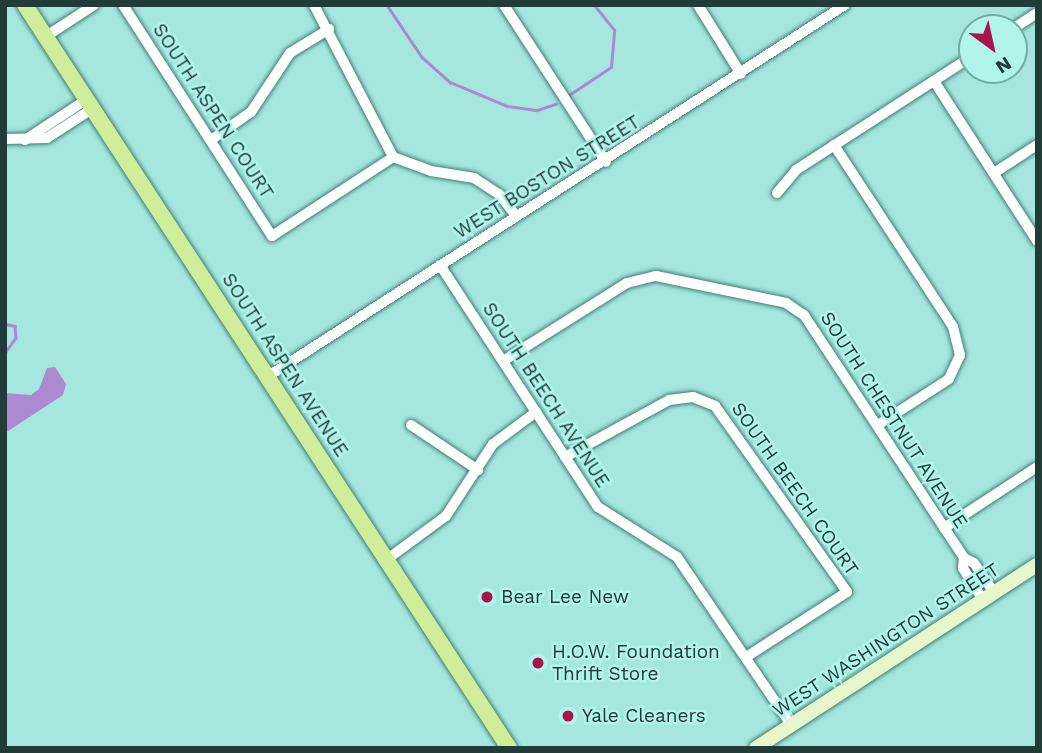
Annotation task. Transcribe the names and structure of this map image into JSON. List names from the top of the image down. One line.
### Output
{"streets":{"main road":["SOUTH ASPEN AVENUE","WEST WASHINGTON STREET"],"street":["SOUTH ASPEN COURT","WEST BOSTON STREET","SOUTH BEECH AVENUE","SOUTH CHESTNUT AVENUE","SOUTH BEECH COURT"]},"crossings":[["WEST BOSTON STREET","SOUTH ASPEN AVENUE"],["WEST BOSTON STREET","SOUTH BEECH AVENUE"],["SOUTH BEECH AVENUE","SOUTH CHESTNUT AVENUE"],["SOUTH BEECH AVENUE","SOUTH BEECH COURT"],["SOUTH BEECH AVENUE","WEST WASHINGTON STREET"],["SOUTH CHESTNUT AVENUE","WEST WASHINGTON STREET"]],"places":["Bear Lee New","H.O.W. Foundation Thrift Store","Yale Cleaners"],"north":"bottom right"}
